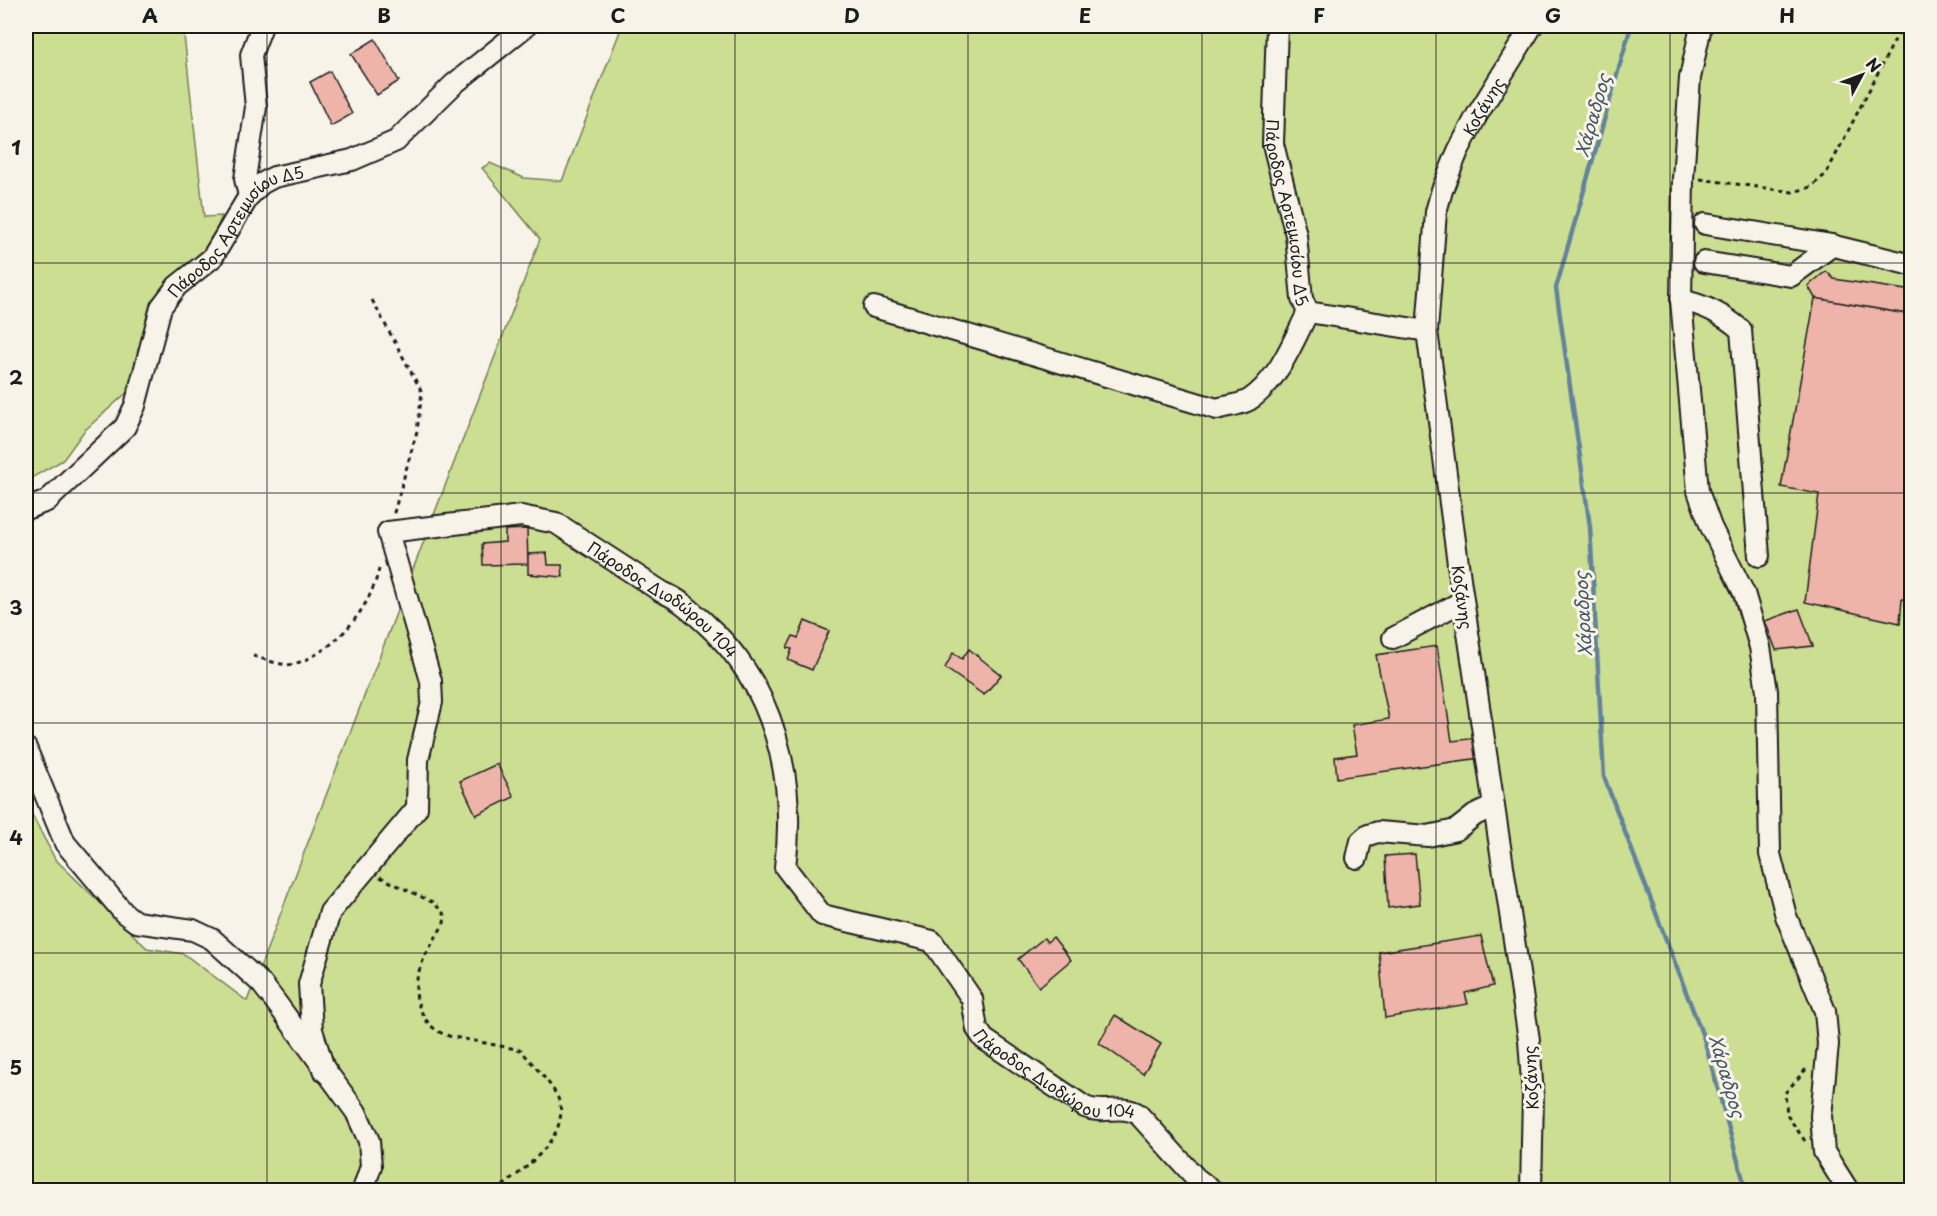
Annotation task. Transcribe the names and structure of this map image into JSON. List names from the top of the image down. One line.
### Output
{"streets":{"street":["Κοζάνης","Πάροδος Αρτεμισίου Δ5","Πάροδος Διοδώρου 104"]},"crossings":[["Κοζάνης","Πάροδος Αρτεμισίου Δ5"]],"water":["Χάραδρος"],"north":"top right","grid":{"columns":["A","B","C","D","E","F","G","H"],"rows":["1","2","3","4","5"]}}
